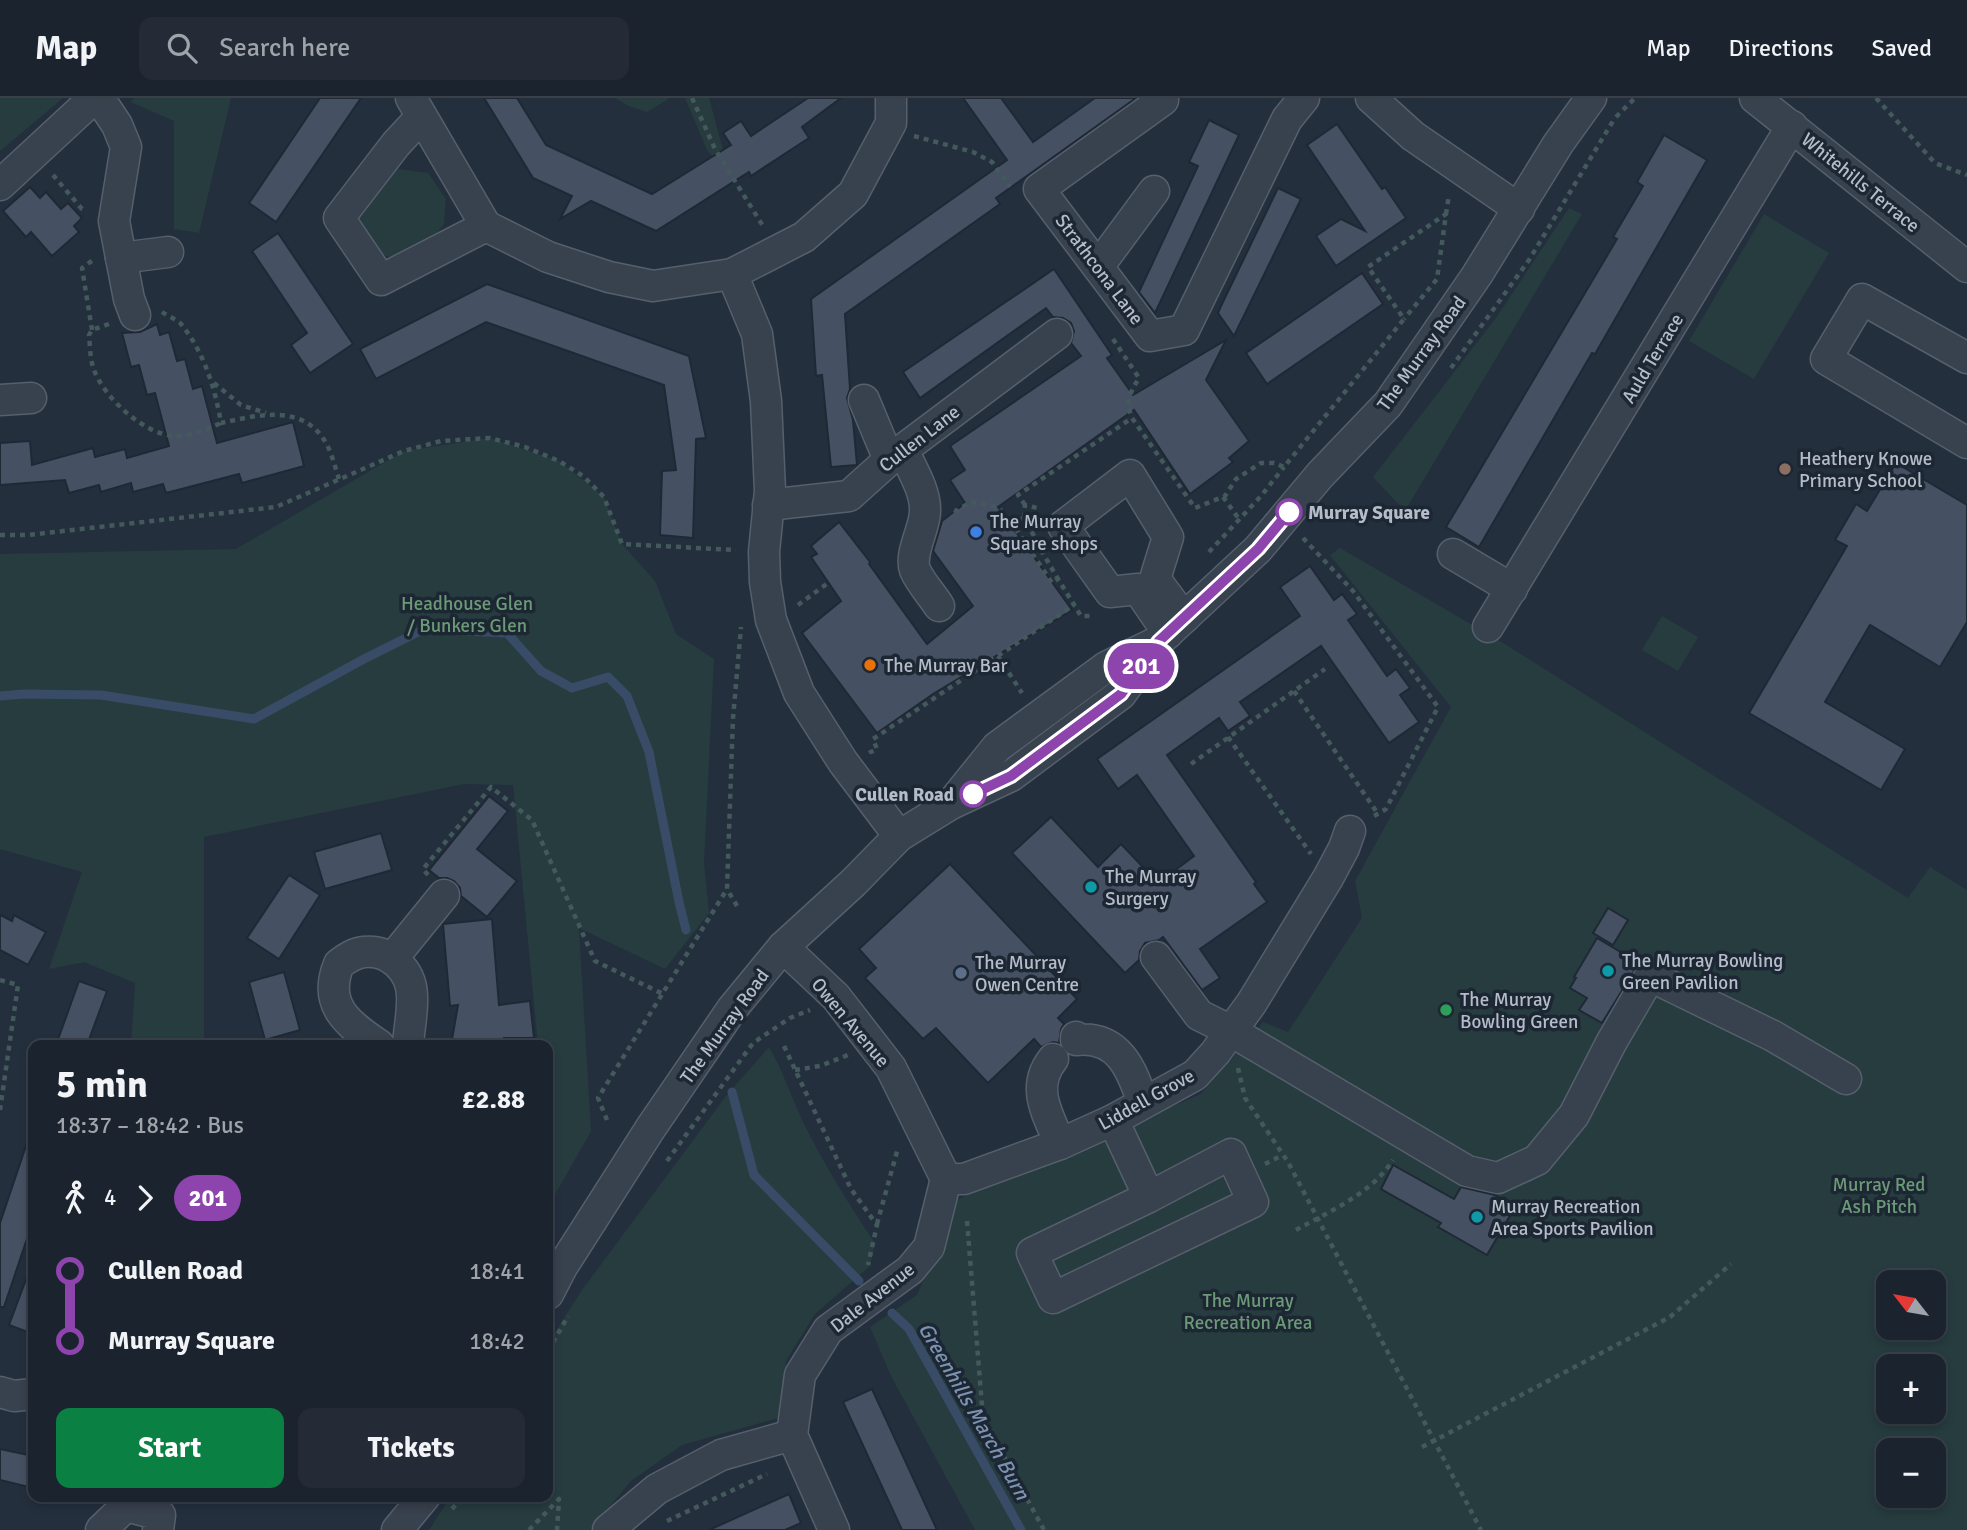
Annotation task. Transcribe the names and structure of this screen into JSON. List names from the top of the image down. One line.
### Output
{"streets":{"street":["Whitehills Terrace","Strathcona Lane","The Murray Road","Auld Terrace","Cullen Lane","Owen Avenue","Liddell Grove","Dale Avenue"]},"crossings":[["Whitehills Terrace","Auld Terrace"],["The Murray Road","Owen Avenue"],["Owen Avenue","Liddell Grove"],["Owen Avenue","Dale Avenue"],["Liddell Grove","Dale Avenue"]],"water":["Greenhills March Burn"],"parks":["Headhouse Glen / Bunkers Glen","Murray Red Ash Pitch","The Murray Recreation Area"],"places":["Heathery Knowe Primary School","Murray Square","The Murray Square shops","The Murray Bar","Cullen Road","The Murray Surgery","The Murray Bowling Green Pavilion","The Murray Owen Centre","The Murray Bowling Green","Murray Recreation Area Sports Pavilion"],"lines":["bus line 201"],"north":"top left","page":{"header":"Map","search":"Search here","nav":["Map","Directions","Saved"],"on_map":"201","heading":["5 min","18:37 – 18:42 · Bus","£2.88"],"legs":["4","201"],"list":[{"name":"Cullen Road","value":"18:41"},{"name":"Murray Square","value":"18:42"}],"map_buttons":["+","−"],"buttons":["Start","Tickets"]}}
